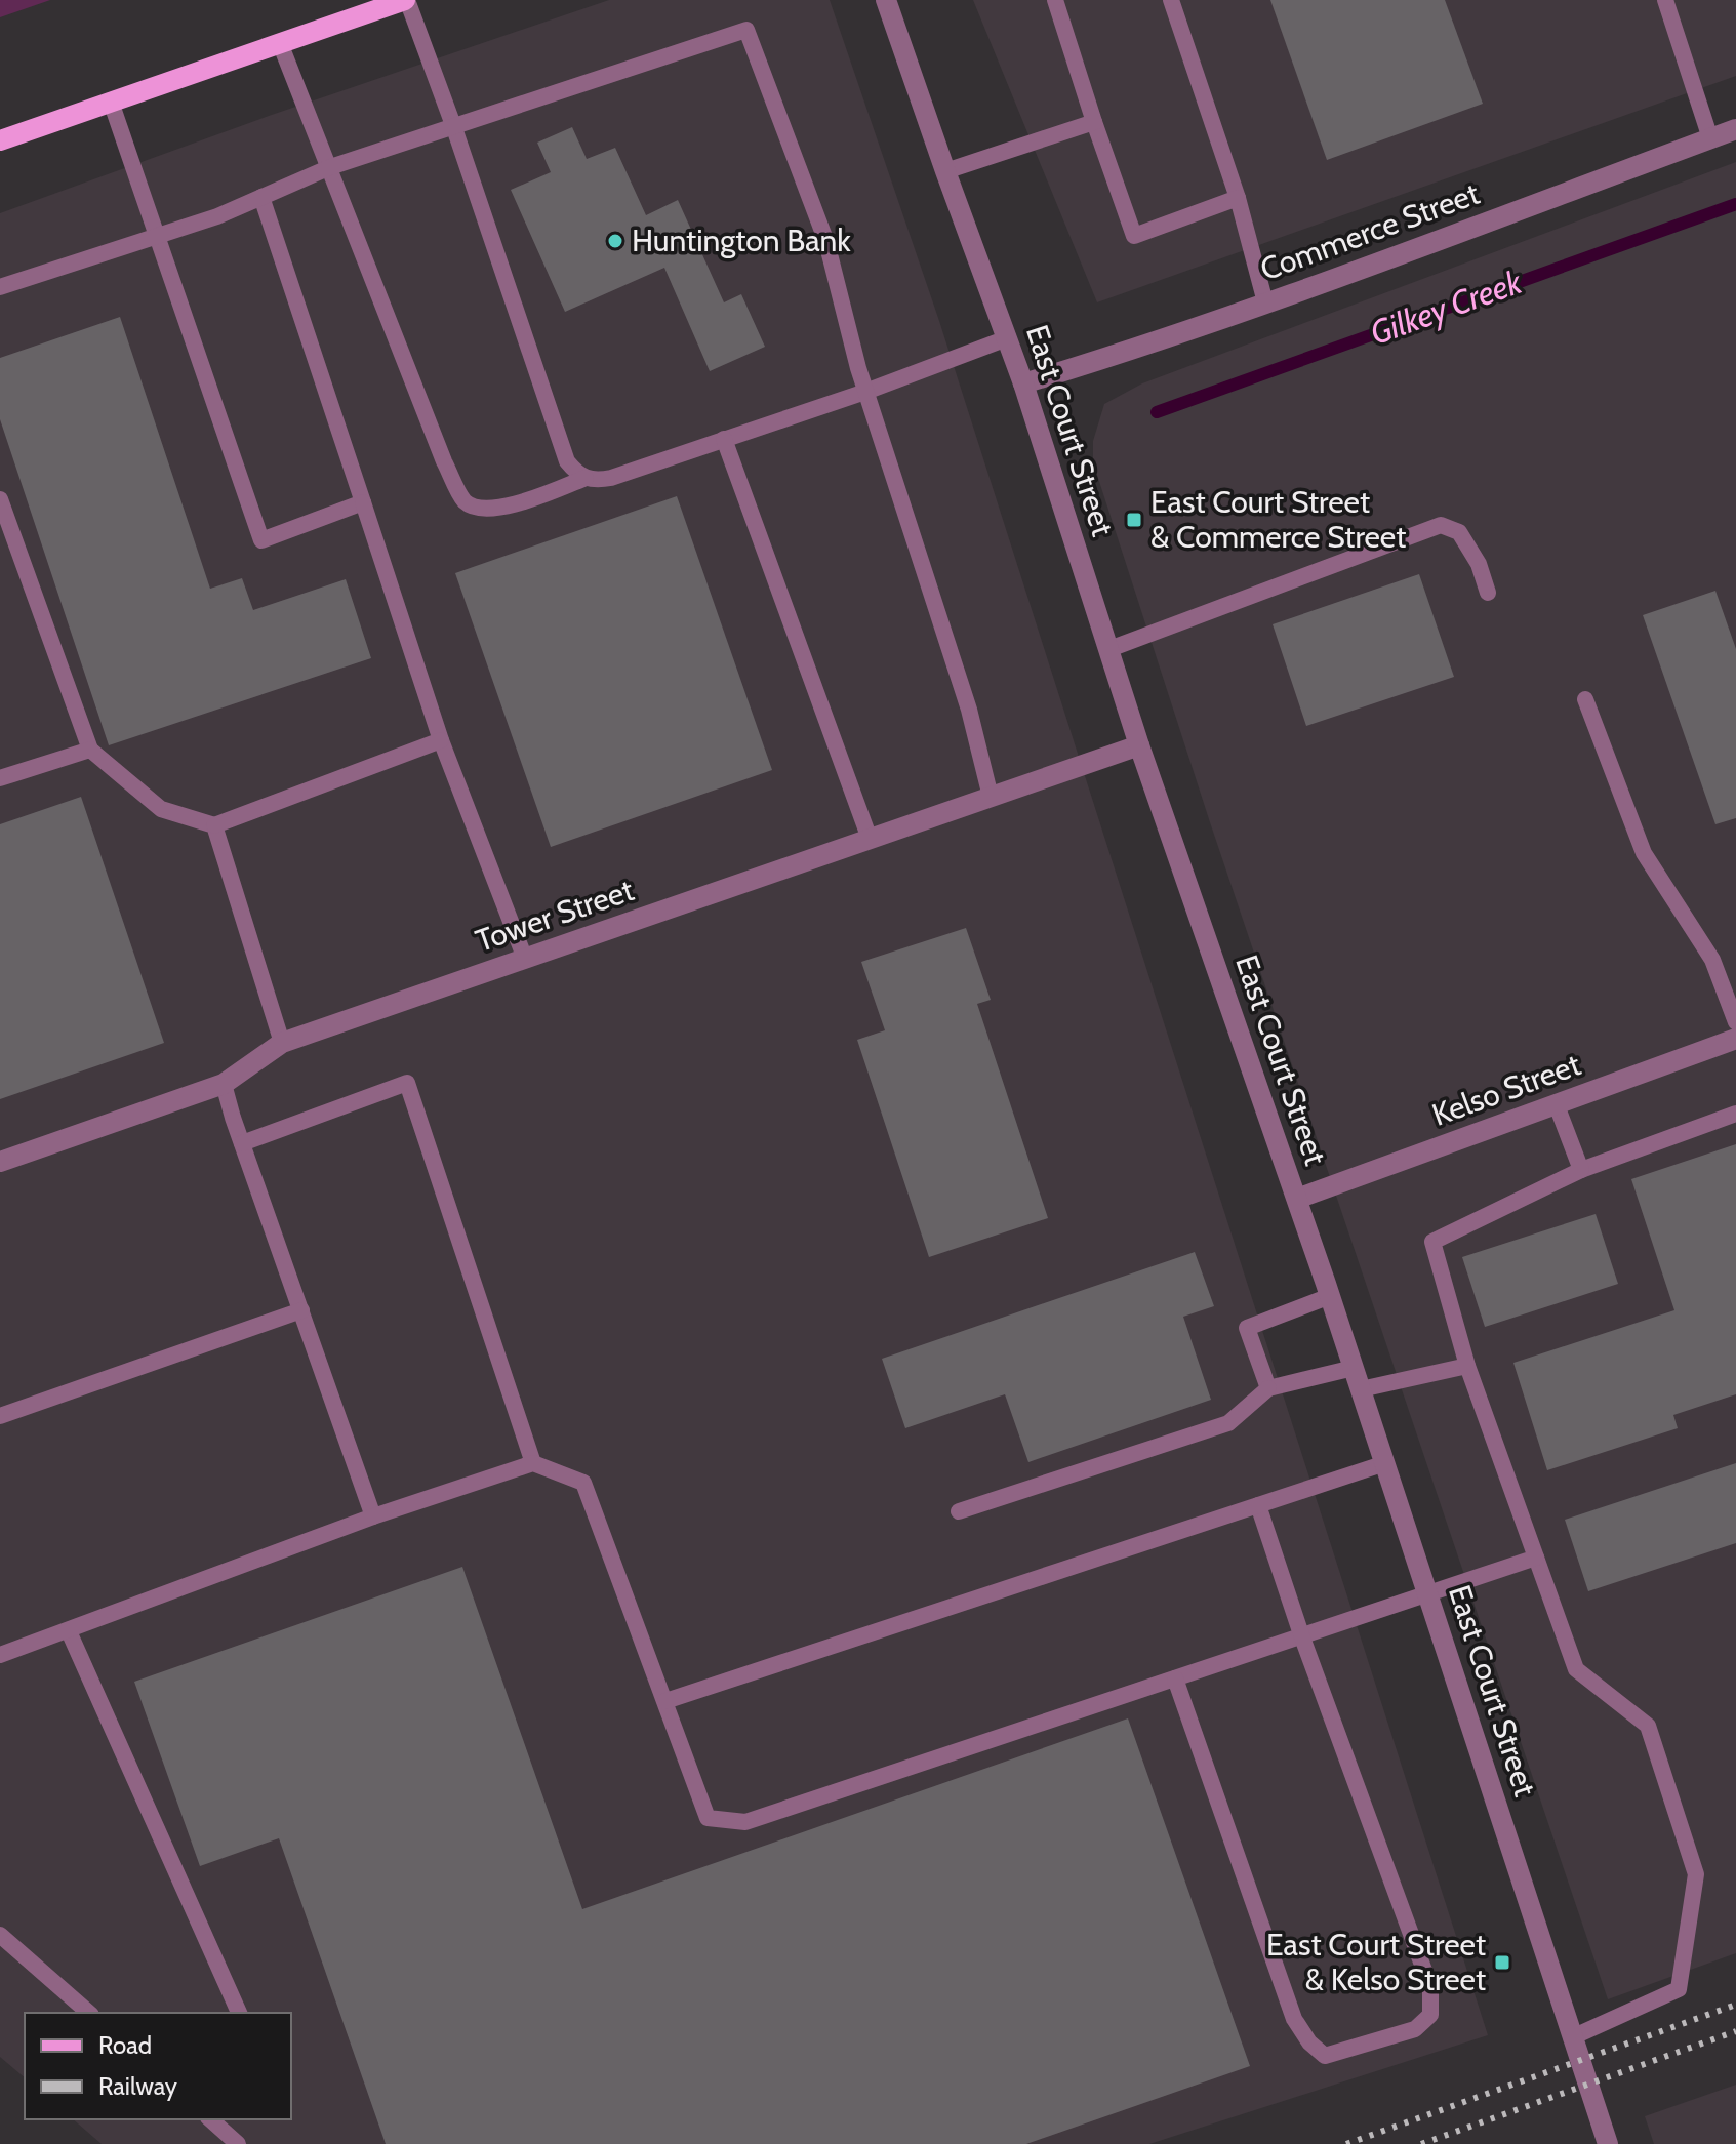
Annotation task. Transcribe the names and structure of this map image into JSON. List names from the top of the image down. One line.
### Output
{"streets":{"street":["Commerce Street","East Court Street","Tower Street","Kelso Street"]},"crossings":[["Commerce Street","East Court Street"],["East Court Street","Tower Street"],["East Court Street","Kelso Street"]],"water":["Gilkey Creek"],"places":{"other":["Huntington Bank"],"transit":["East Court Street & Commerce Street","East Court Street & Kelso Street"]},"legend":["Road","Railway"]}
